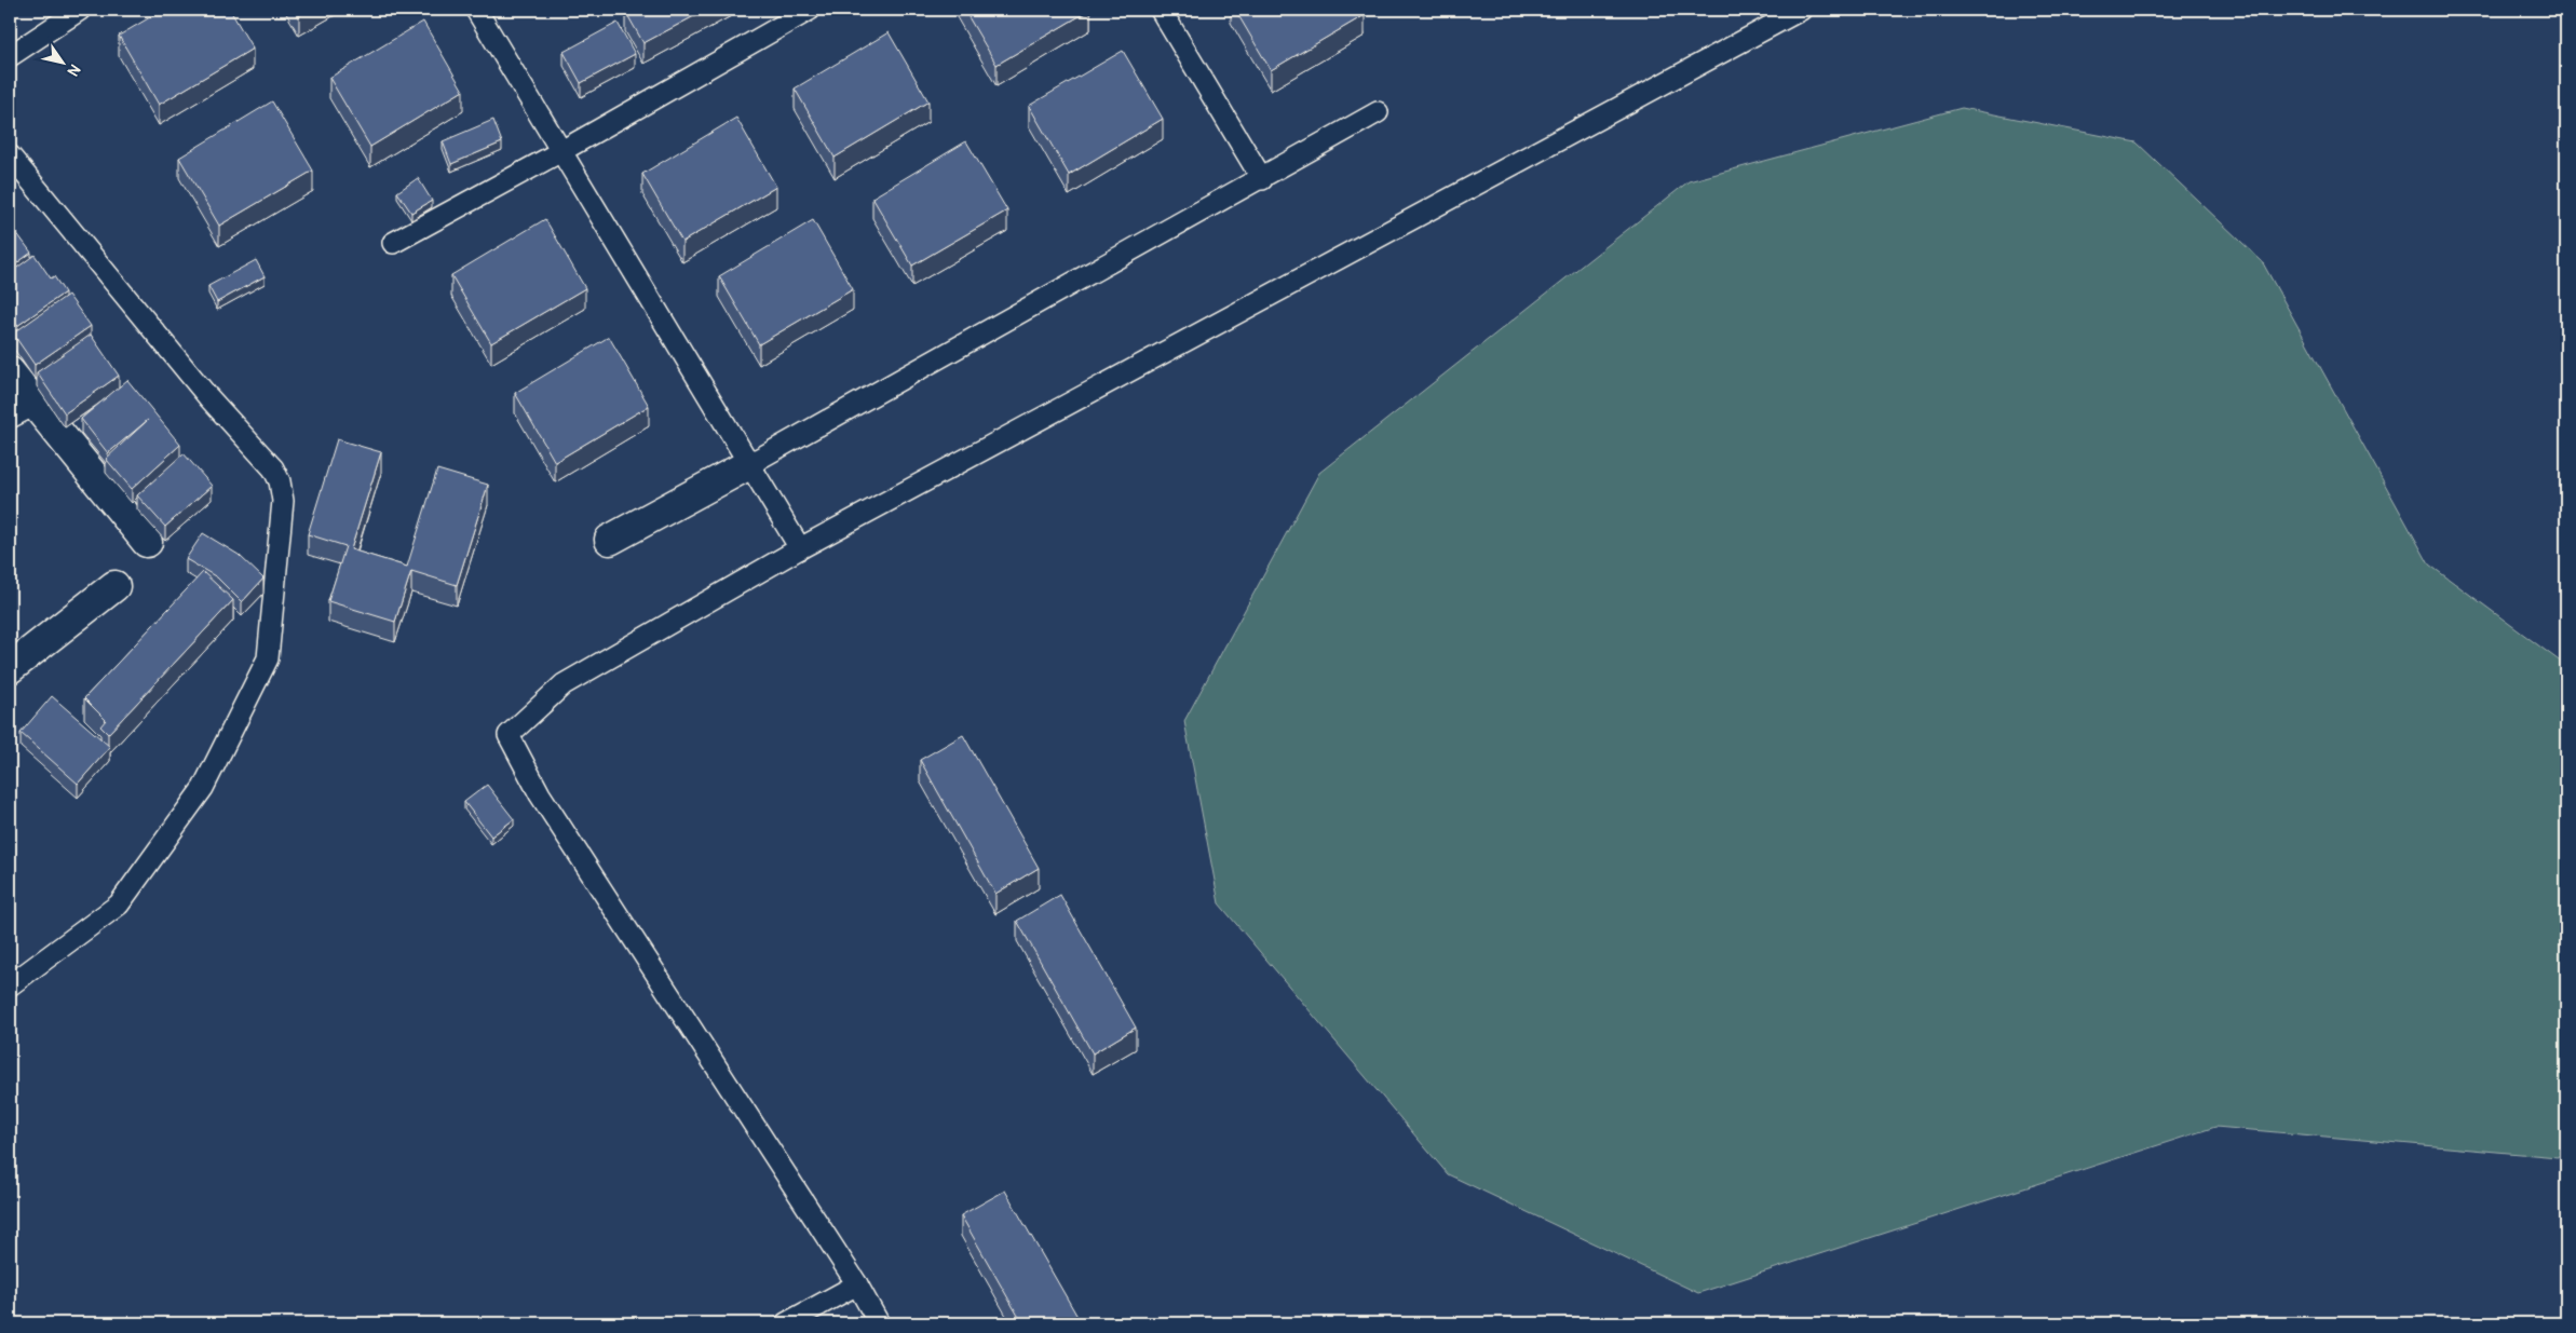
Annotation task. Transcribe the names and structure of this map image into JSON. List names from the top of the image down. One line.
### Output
{"north":"bottom right"}
